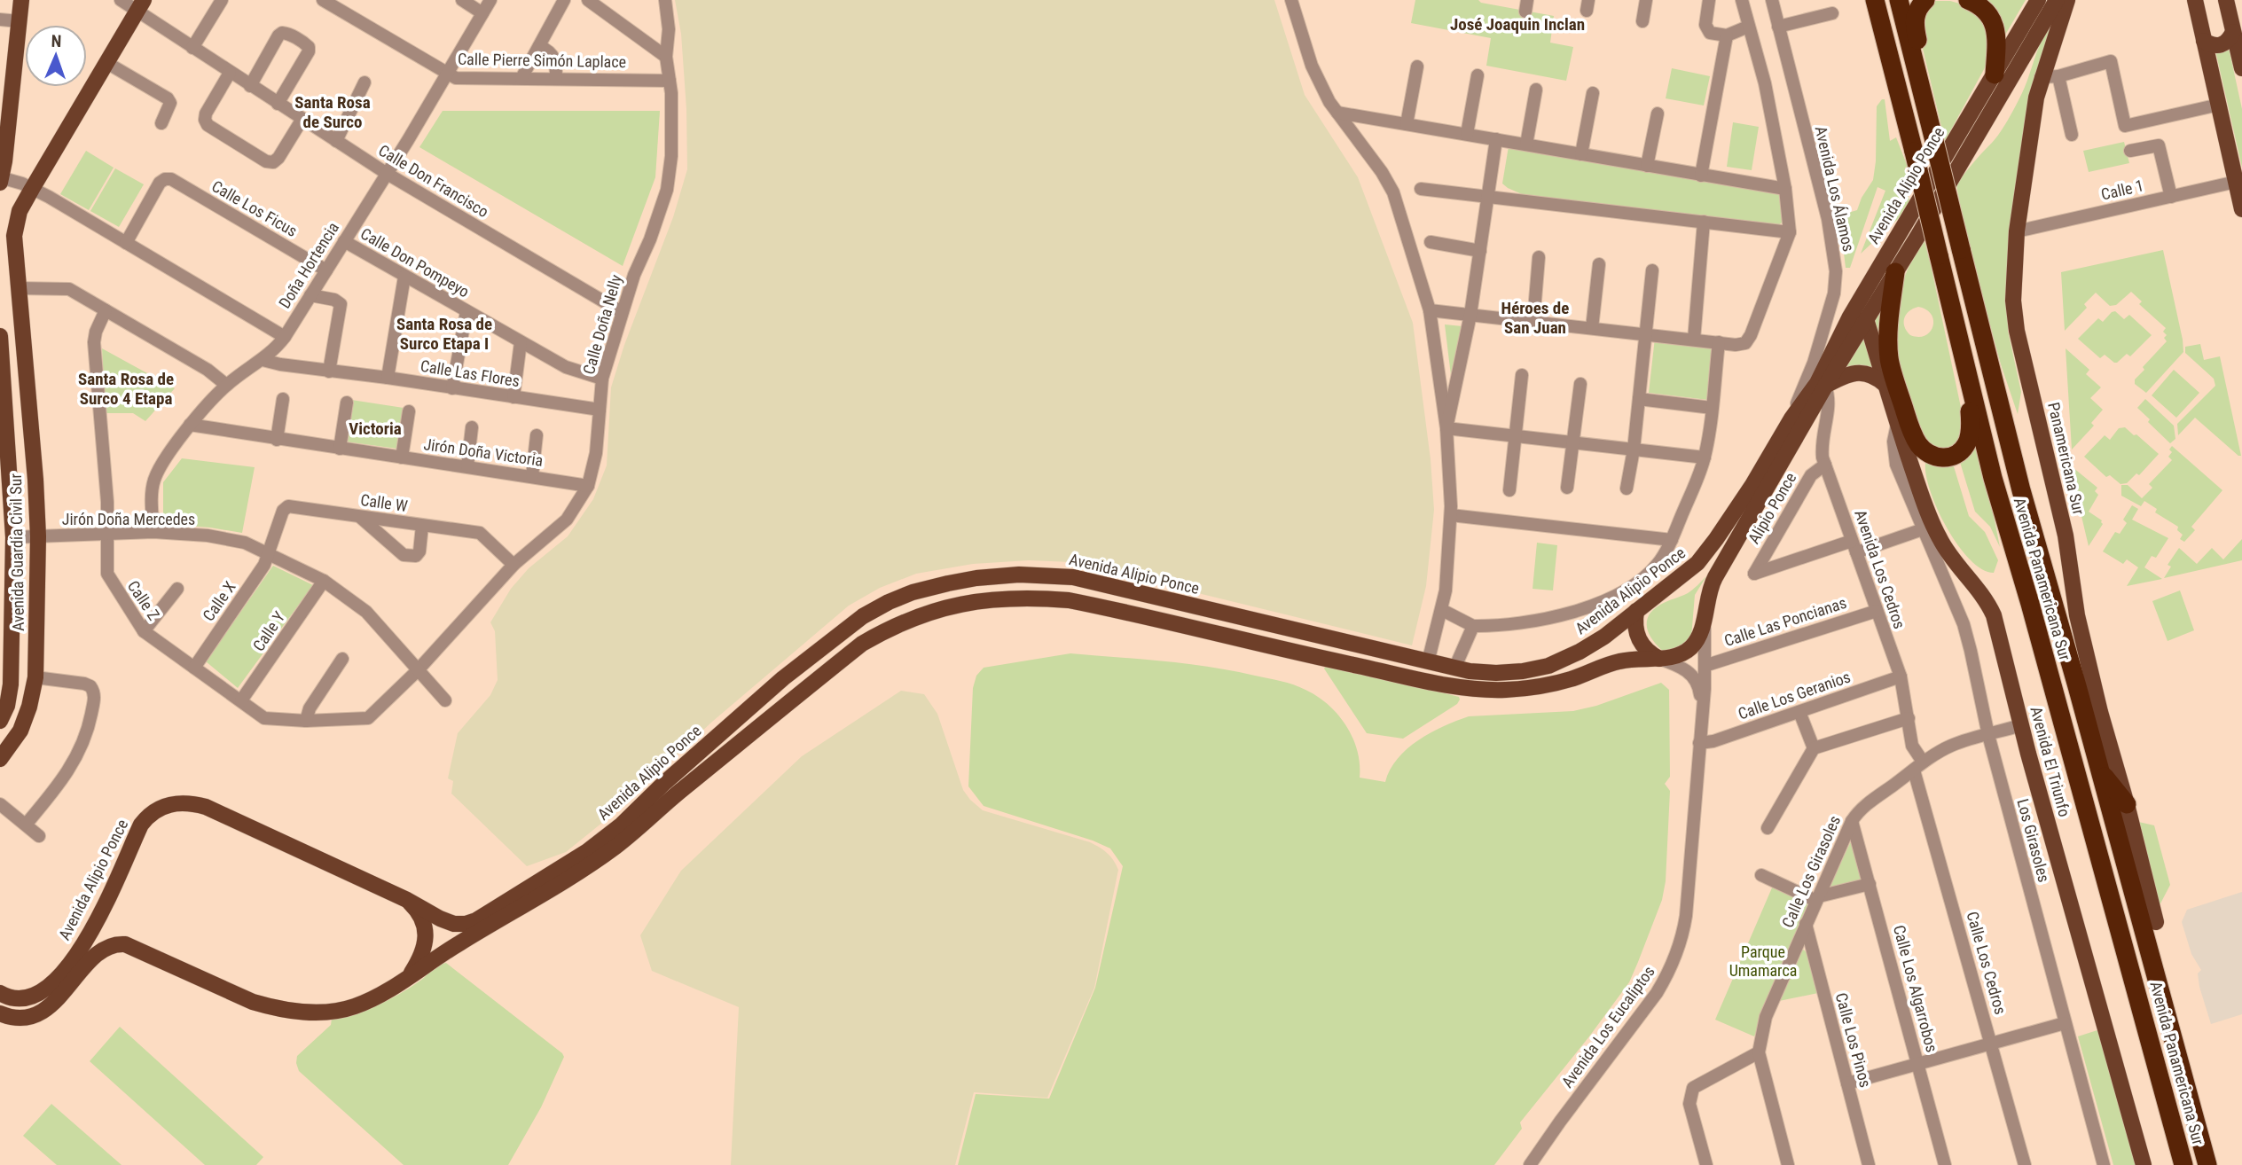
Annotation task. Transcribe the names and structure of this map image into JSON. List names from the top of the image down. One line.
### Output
{"streets":{"highway":["Avenida Panamericana Sur"],"main road":["Avenida Alipio Ponce","Panamericana Sur","Avenida Guardia Civil Sur","Avenida El Triunfo"],"street":["Calle Pierre Simón Laplace","Calle Don Francisco","Avenida Los Álamos","Calle 1","Calle Los Ficus","Calle Don Pompeyo","Doña Hortencia","Calle Doña Nelly","Calle Las Flores","Jirón Doña Victoria","Calle W","Alipio Ponce","Jirón Doña Mercedes","Avenida Los Cedros","Calle Z","Calle X","Calle Las Poncianas","Calle Y","Calle Los Geranios","Los Girasoles","Calle Los Girasoles","Calle Los Cedros","Calle Los Algarrobos","Avenida Los Eucaliptos","Calle Los Pinos"]},"crossings":[["Calle Pierre Simón Laplace","Doña Hortencia"],["Calle Pierre Simón Laplace","Calle Doña Nelly"],["Calle Don Francisco","Doña Hortencia"],["Calle Don Francisco","Calle Doña Nelly"],["Calle Don Francisco","Avenida Guardia Civil Sur"],["Avenida Alipio Ponce","Avenida Los Álamos"],["Calle 1","Panamericana Sur"],["Calle Los Ficus","Doña Hortencia"],["Calle Don Pompeyo","Doña Hortencia"],["Calle Don Pompeyo","Calle Doña Nelly"],["Doña Hortencia","Calle Las Flores"],["Doña Hortencia","Jirón Doña Victoria"],["Doña Hortencia","Jirón Doña Mercedes"],["Calle Doña Nelly","Calle Las Flores"],["Calle Doña Nelly","Jirón Doña Victoria"],["Calle Doña Nelly","Calle W"],["Calle Doña Nelly","Jirón Doña Mercedes"],["Calle Doña Nelly","Calle Z"],["Calle W","Jirón Doña Mercedes"],["Calle W","Calle X"],["Alipio Ponce","Avenida Los Cedros"],["Jirón Doña Mercedes","Avenida Guardia Civil Sur"],["Jirón Doña Mercedes","Calle Z"],["Jirón Doña Mercedes","Calle X"],["Jirón Doña Mercedes","Calle Y"],["Avenida Los Cedros","Calle Las Poncianas"],["Avenida Los Cedros","Calle Los Geranios"],["Avenida Los Cedros","Calle Los Girasoles"],["Avenida Los Cedros","Calle Los Cedros"],["Calle Z","Calle X"],["Calle Z","Calle Y"],["Calle Las Poncianas","Avenida Los Eucaliptos"],["Calle Los Geranios","Avenida Los Eucaliptos"],["Avenida El Triunfo","Calle Los Girasoles"],["Los Girasoles","Calle Los Girasoles"],["Calle Los Girasoles","Calle Los Cedros"],["Calle Los Girasoles","Calle Los Algarrobos"],["Calle Los Girasoles","Calle Los Pinos"]],"districts":["José Joaquin Inclan","Santa Rosa de Surco","Héroes de San Juan","Santa Rosa de Surco Etapa I","Santa Rosa de Surco 4 Etapa","Victoria"],"parks":["Parque Umamarca"],"north":"top"}
